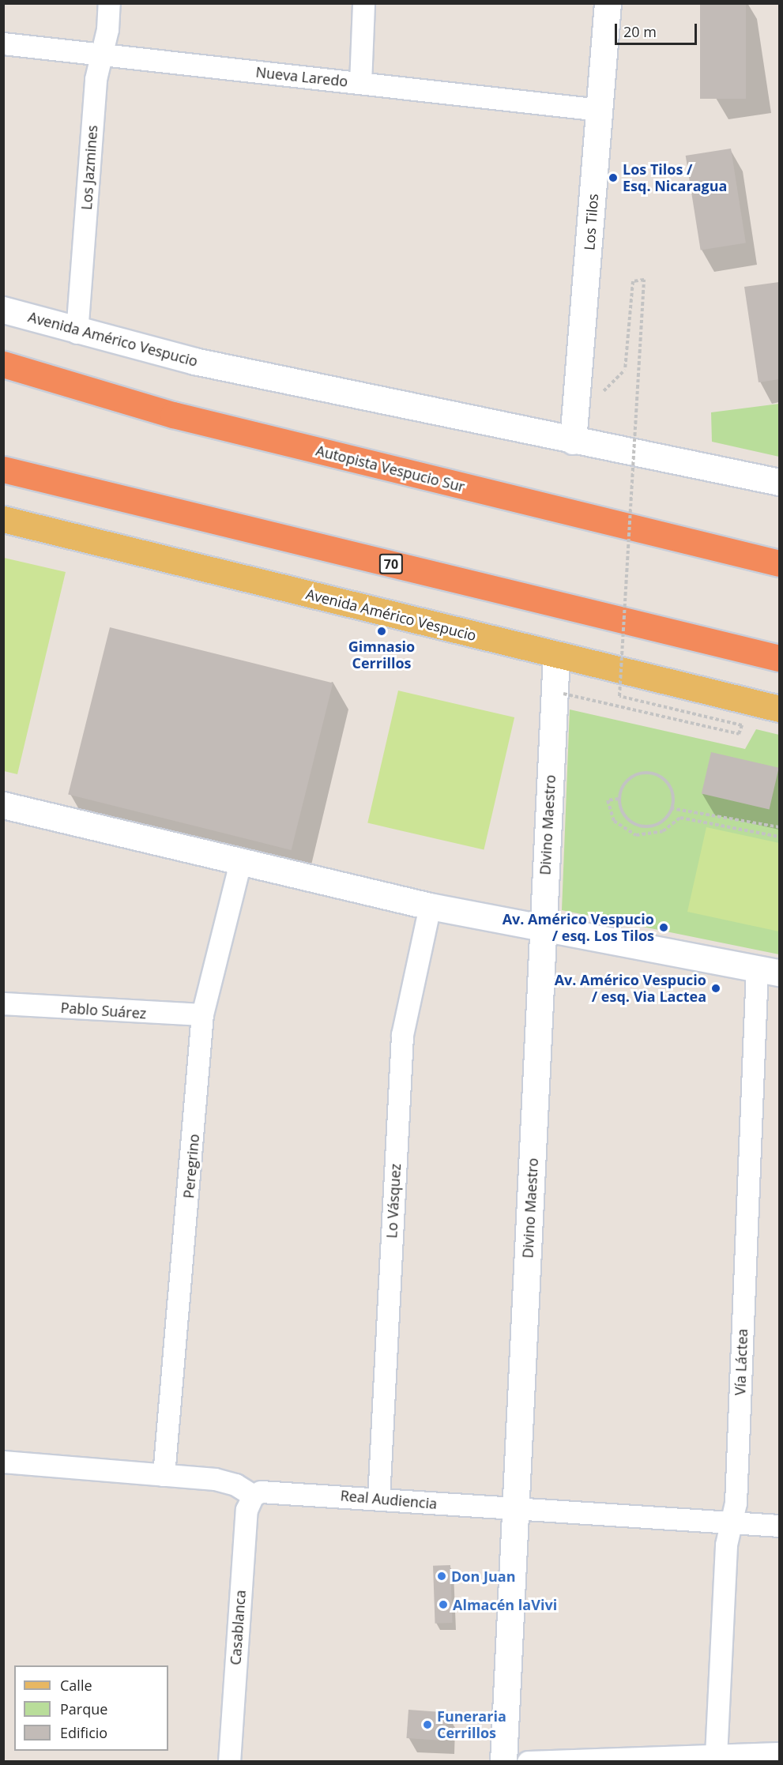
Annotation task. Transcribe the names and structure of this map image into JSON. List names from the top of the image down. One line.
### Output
{"streets":{"highway":["Autopista Vespucio Sur","70"],"main road":["Avenida Américo Vespucio"],"street":["Nueva Laredo","Los Jazmines","Los Tilos","Divino Maestro","Pablo Suárez","Peregrino","Lo Vásquez","Vía Láctea","Real Audiencia","Casablanca"]},"crossings":[["Nueva Laredo","Los Jazmines"],["Nueva Laredo","Los Tilos"],["Los Jazmines","Avenida Américo Vespucio"],["Los Tilos","Avenida Américo Vespucio"],["Avenida Américo Vespucio","Divino Maestro"],["Divino Maestro","Real Audiencia"],["Pablo Suárez","Peregrino"],["Lo Vásquez","Real Audiencia"],["Vía Láctea","Real Audiencia"],["Real Audiencia","Casablanca"]],"places":["Los Tilos / Esq. Nicaragua","Gimnasio Cerrillos","Av. Américo Vespucio / esq. Los Tilos","Av. Américo Vespucio / esq. Via Lactea","Don Juan","Almacén laVivi","Funeraria Cerrillos"],"legend":["Calle","Parque","Edificio"],"scale_bar":"20 m"}
